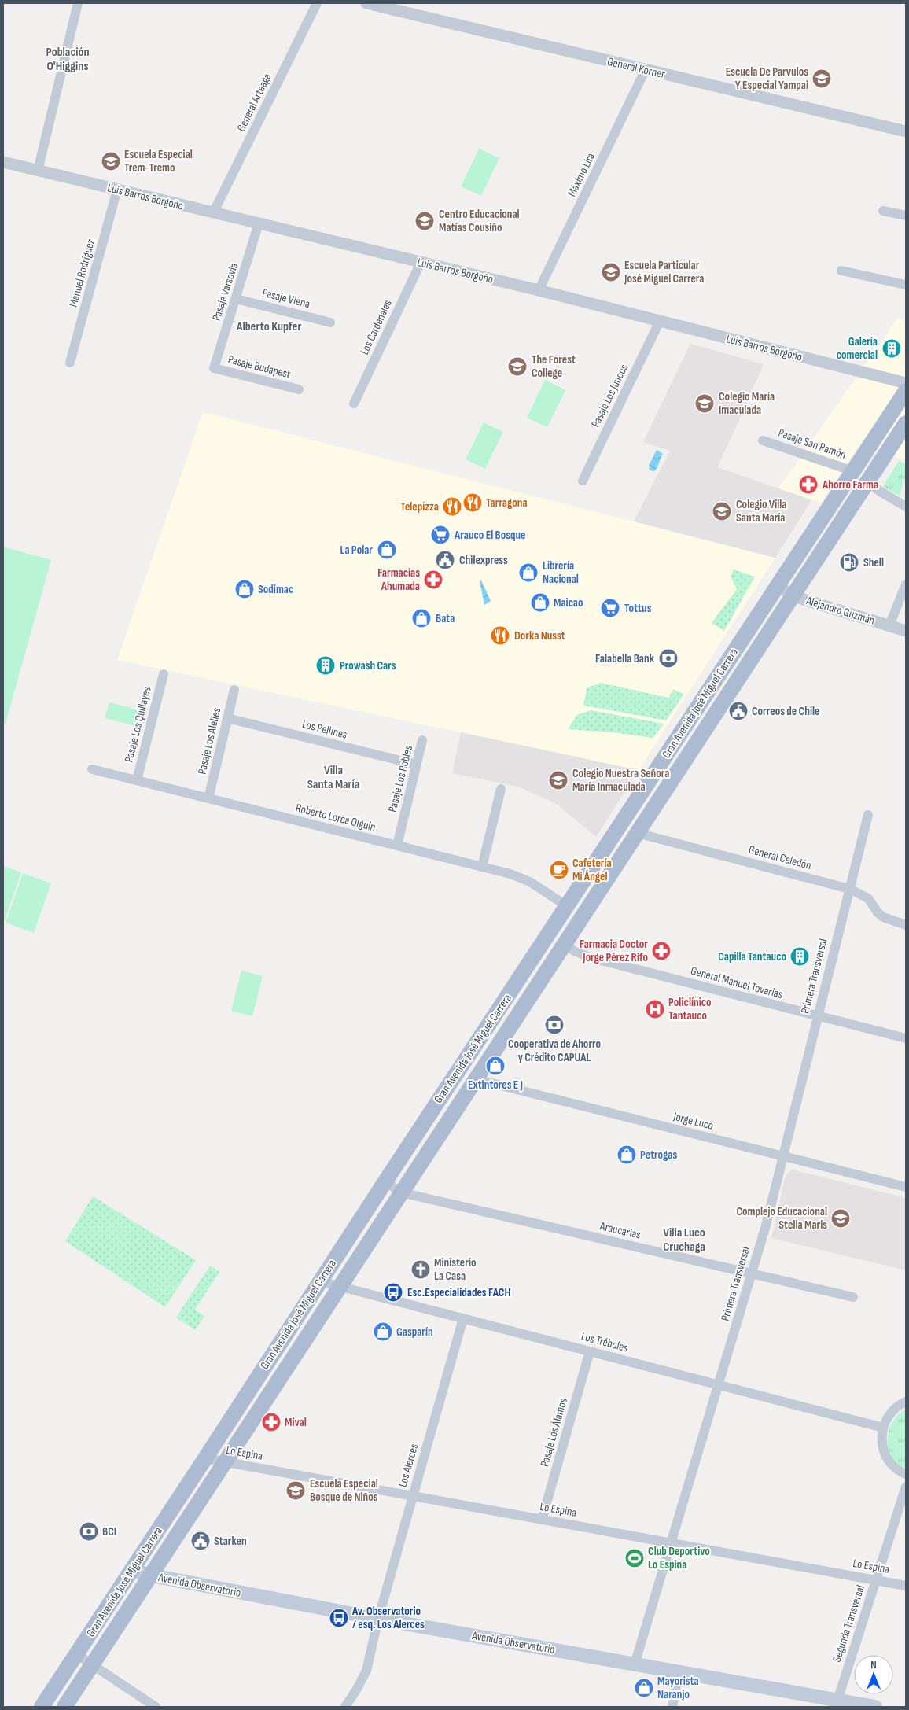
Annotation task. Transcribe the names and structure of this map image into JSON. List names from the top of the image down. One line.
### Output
{"streets":{"main road":["Gran Avenida José Miguel Carrera","Avenida Observatorio"],"street":["General Korner","General Arteaga","Máximo Lira","Luis Barros Borgoño","Manuel Rodríguez","Pasaje Varsovia","Pasaje Viena","Los Cardenales","Pasaje Budapest","Pasaje Los Juncos","Pasaje San Ramón","Alejandro Guzmán","Pasaje Los Quillayes","Los Pellines","Pasaje Los Alelies","Pasaje Los Robles","Roberto Lorca Olguín","General Celedón","Primera Transversal","General Manuel Tovarias","Jorge Luco","Araucarias","Los Tréboles","Pasaje Los Álamos","Lo Espina","Los Alerces","Segunda Transversal"]},"crossings":[["General Korner","Máximo Lira"],["General Arteaga","Luis Barros Borgoño"],["Máximo Lira","Luis Barros Borgoño"],["Luis Barros Borgoño","Manuel Rodríguez"],["Luis Barros Borgoño","Pasaje Varsovia"],["Luis Barros Borgoño","Los Cardenales"],["Luis Barros Borgoño","Pasaje Los Juncos"],["Pasaje Varsovia","Pasaje Viena"],["Pasaje Varsovia","Pasaje Budapest"],["Pasaje San Ramón","Gran Avenida José Miguel Carrera"],["Alejandro Guzmán","Gran Avenida José Miguel Carrera"],["Gran Avenida José Miguel Carrera","Roberto Lorca Olguín"],["Gran Avenida José Miguel Carrera","General Celedón"],["Gran Avenida José Miguel Carrera","General Manuel Tovarias"],["Gran Avenida José Miguel Carrera","Jorge Luco"],["Gran Avenida José Miguel Carrera","Araucarias"],["Gran Avenida José Miguel Carrera","Los Tréboles"],["Gran Avenida José Miguel Carrera","Lo Espina"],["Gran Avenida José Miguel Carrera","Avenida Observatorio"],["Pasaje Los Quillayes","Roberto Lorca Olguín"],["Los Pellines","Pasaje Los Alelies"],["Los Pellines","Pasaje Los Robles"],["Pasaje Los Alelies","Roberto Lorca Olguín"],["Pasaje Los Robles","Roberto Lorca Olguín"],["General Celedón","Primera Transversal"],["Primera Transversal","General Manuel Tovarias"],["Primera Transversal","Jorge Luco"],["Primera Transversal","Araucarias"],["Primera Transversal","Los Tréboles"],["Primera Transversal","Lo Espina"],["Primera Transversal","Avenida Observatorio"],["Los Tréboles","Pasaje Los Álamos"],["Los Tréboles","Los Alerces"],["Pasaje Los Álamos","Lo Espina"],["Lo Espina","Los Alerces"],["Lo Espina","Segunda Transversal"],["Los Alerces","Avenida Observatorio"],["Avenida Observatorio","Segunda Transversal"]],"districts":["Población O'Higgins","Alberto Kupfer","Villa Santa María","Villa Luco Cruchaga"],"places":{"school or university":["Escuela De Parvulos Y Especial Yampai","Escuela Especial Trem-Tremo","Centro Educacional Matías Cousiño","Escuela Particular José Miguel Carrera","The Forest College","Colegio María Imaculada","Colegio Villa Santa María","Colegio Nuestra Señora María Inmaculada","Complejo Educacional Stella Maris","Escuela Especial Bosque de Niños"],"building":["Galería comercial","Prowash Cars","Capilla Tantauco"],"pharmacy":["Ahorro Farma","Farmacias Ahumada","Farmacia Doctor Jorge Pérez Rifo","Mival"],"restaurant":["Tarragona","Telepizza","Dorka Nusst"],"supermarket":["Arauco El Bosque","Tottus"],"shop":["La Polar","Librería Nacional","Sodimac","Maicao","Bata","Extintores E J","Petrogas","Gasparín","Mayorista Naranjo"],"public building":["Chilexpress","Correos de Chile","Starken"],"fuel station":["Shell"],"bank":["Falabella Bank","Cooperativa de Ahorro y Crédito CAPUAL","BCI"],"cafe":["Cafetería Mi Ángel"],"hospital":["Policlínico Tantauco"],"church":["Ministerio La Casa"],"bus stop":["Esc.Especialidades FACH","Av. Observatorio / esq. Los Alerces"],"sports":["Club Deportivo Lo Espina"]},"north":"top"}
